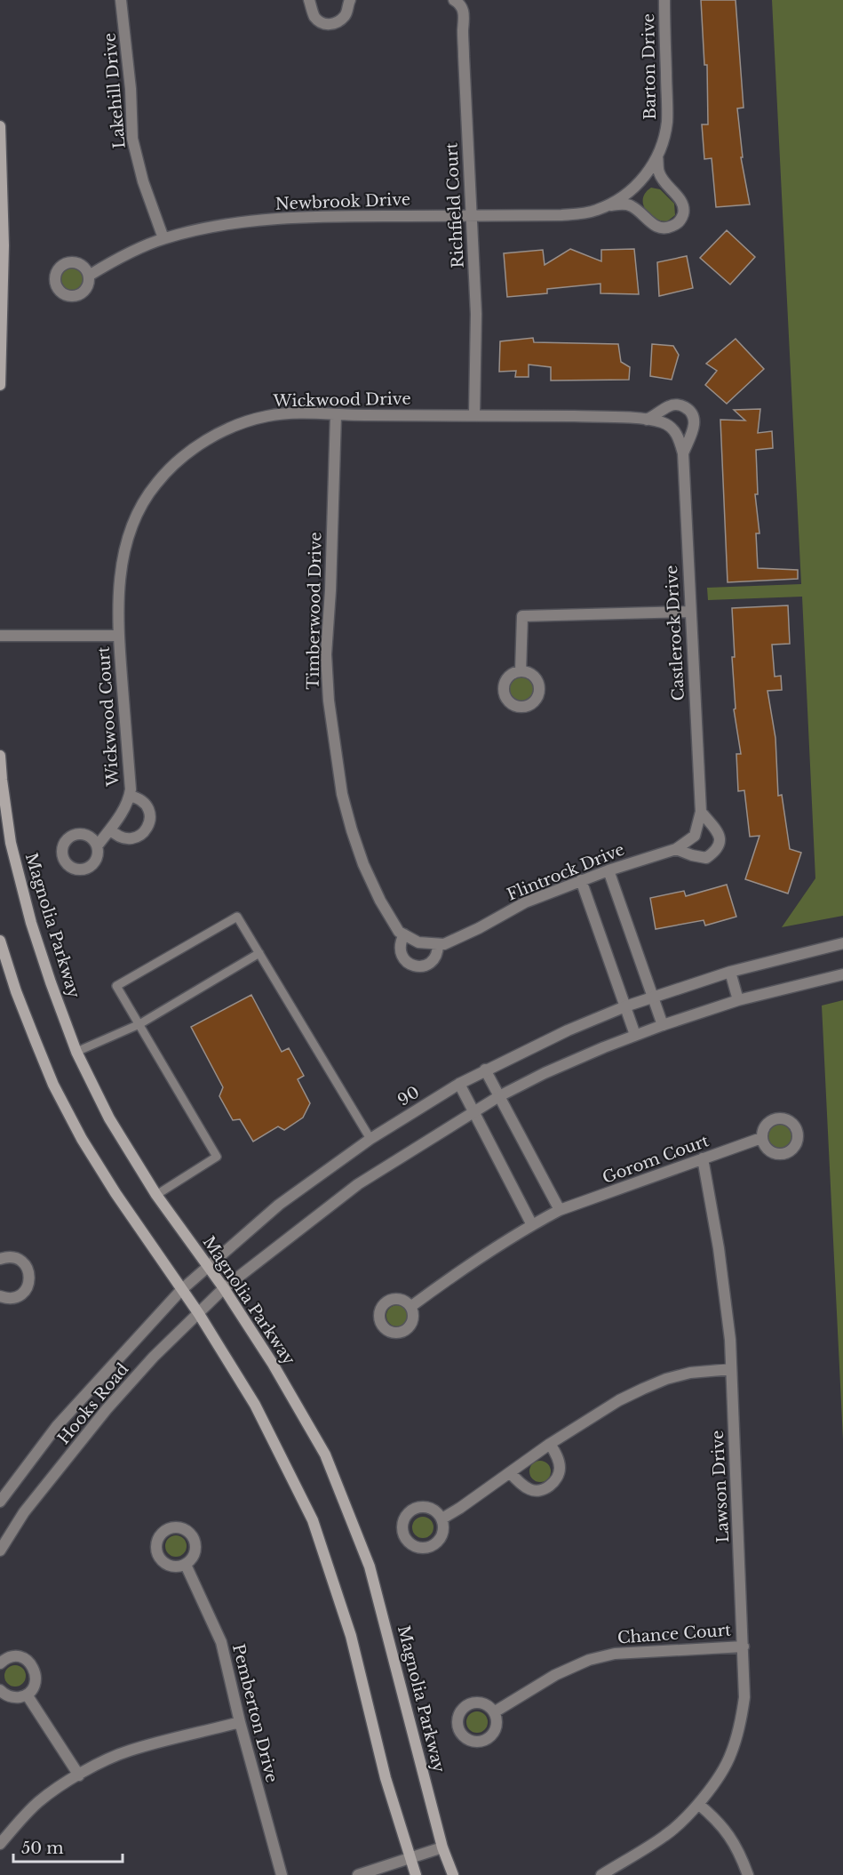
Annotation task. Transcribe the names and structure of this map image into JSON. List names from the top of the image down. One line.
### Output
{"streets":{"main road":["Magnolia Parkway"],"street":["Barton Drive","Lakehill Drive","Newbrook Drive","Richfield Court","Wickwood Drive","Timberwood Drive","Castlerock Drive","Wickwood Court","Flintrock Drive","90","Gorom Court","Hooks Road","Lawson Drive","Chance Court","Pemberton Drive"]},"crossings":[["Barton Drive","Newbrook Drive"],["Lakehill Drive","Newbrook Drive"],["Newbrook Drive","Richfield Court"],["Richfield Court","Wickwood Drive"],["Wickwood Drive","Timberwood Drive"],["Wickwood Drive","Castlerock Drive"],["Wickwood Drive","Wickwood Court"],["Timberwood Drive","Flintrock Drive"],["Castlerock Drive","Flintrock Drive"],["Magnolia Parkway","90"],["Magnolia Parkway","Hooks Road"],["90","Hooks Road"],["Gorom Court","Lawson Drive"],["Lawson Drive","Chance Court"]],"scale_bar":"50 m"}
